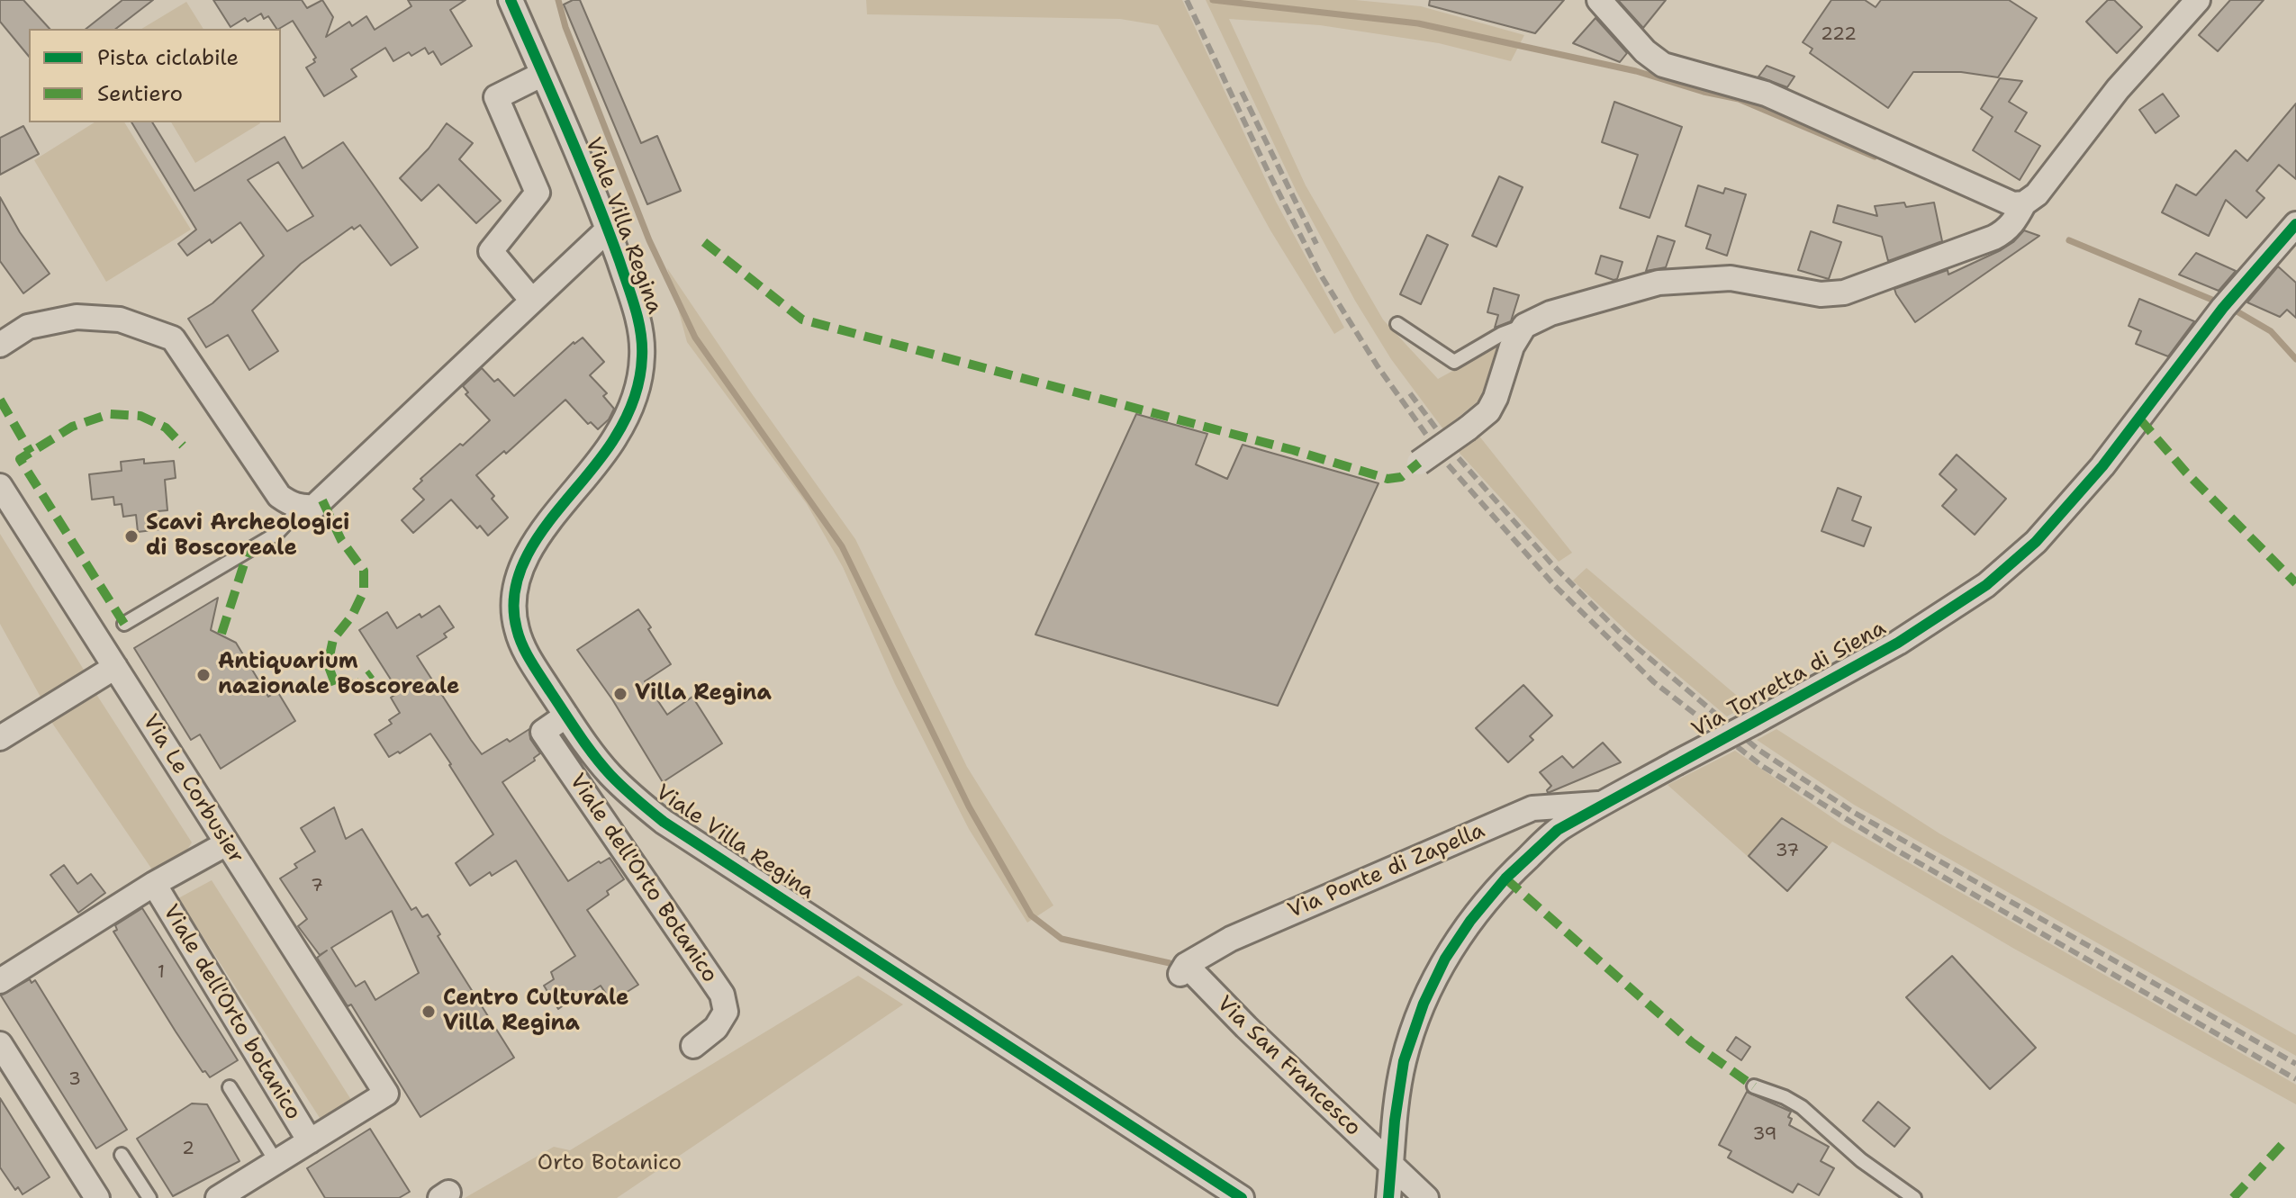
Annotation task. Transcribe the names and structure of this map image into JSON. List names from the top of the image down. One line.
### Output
{"streets":{"street":["Viale Villa Regina","Via Torretta di Siena","Via Le Corbusier","Via Ponte di Zapella","Viale dell'Orto Botanico","Viale dell'Orto botanico","Via San Francesco"]},"crossings":[["Viale Villa Regina","Viale dell'Orto Botanico"],["Via Torretta di Siena","Via Ponte di Zapella"],["Via Torretta di Siena","Via San Francesco"],["Via Le Corbusier","Viale dell'Orto botanico"],["Via Ponte di Zapella","Via San Francesco"]],"parks":["Orto Botanico"],"places":["Scavi Archeologici di Boscoreale","Antiquarium nazionale Boscoreale","Villa Regina","Centro Culturale Villa Regina"],"house_numbers":["222","37","7","1","3","39","2"],"legend":["Pista ciclabile","Sentiero"]}
